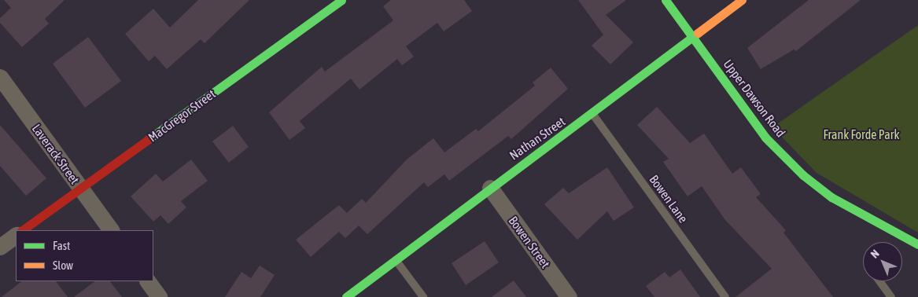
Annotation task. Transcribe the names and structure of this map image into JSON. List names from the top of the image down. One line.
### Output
{"streets":{"street":["Upper Dawson Road","MacGregor Street","Nathan Street","Laverack Street","Bowen Street"],"lane":["Bowen Lane"]},"crossings":[["Upper Dawson Road","Nathan Street"],["MacGregor Street","Laverack Street"],["Nathan Street","Bowen Lane"],["Nathan Street","Bowen Street"]],"parks":["Frank Forde Park"],"legend":["Fast","Slow"],"north":"top left"}
